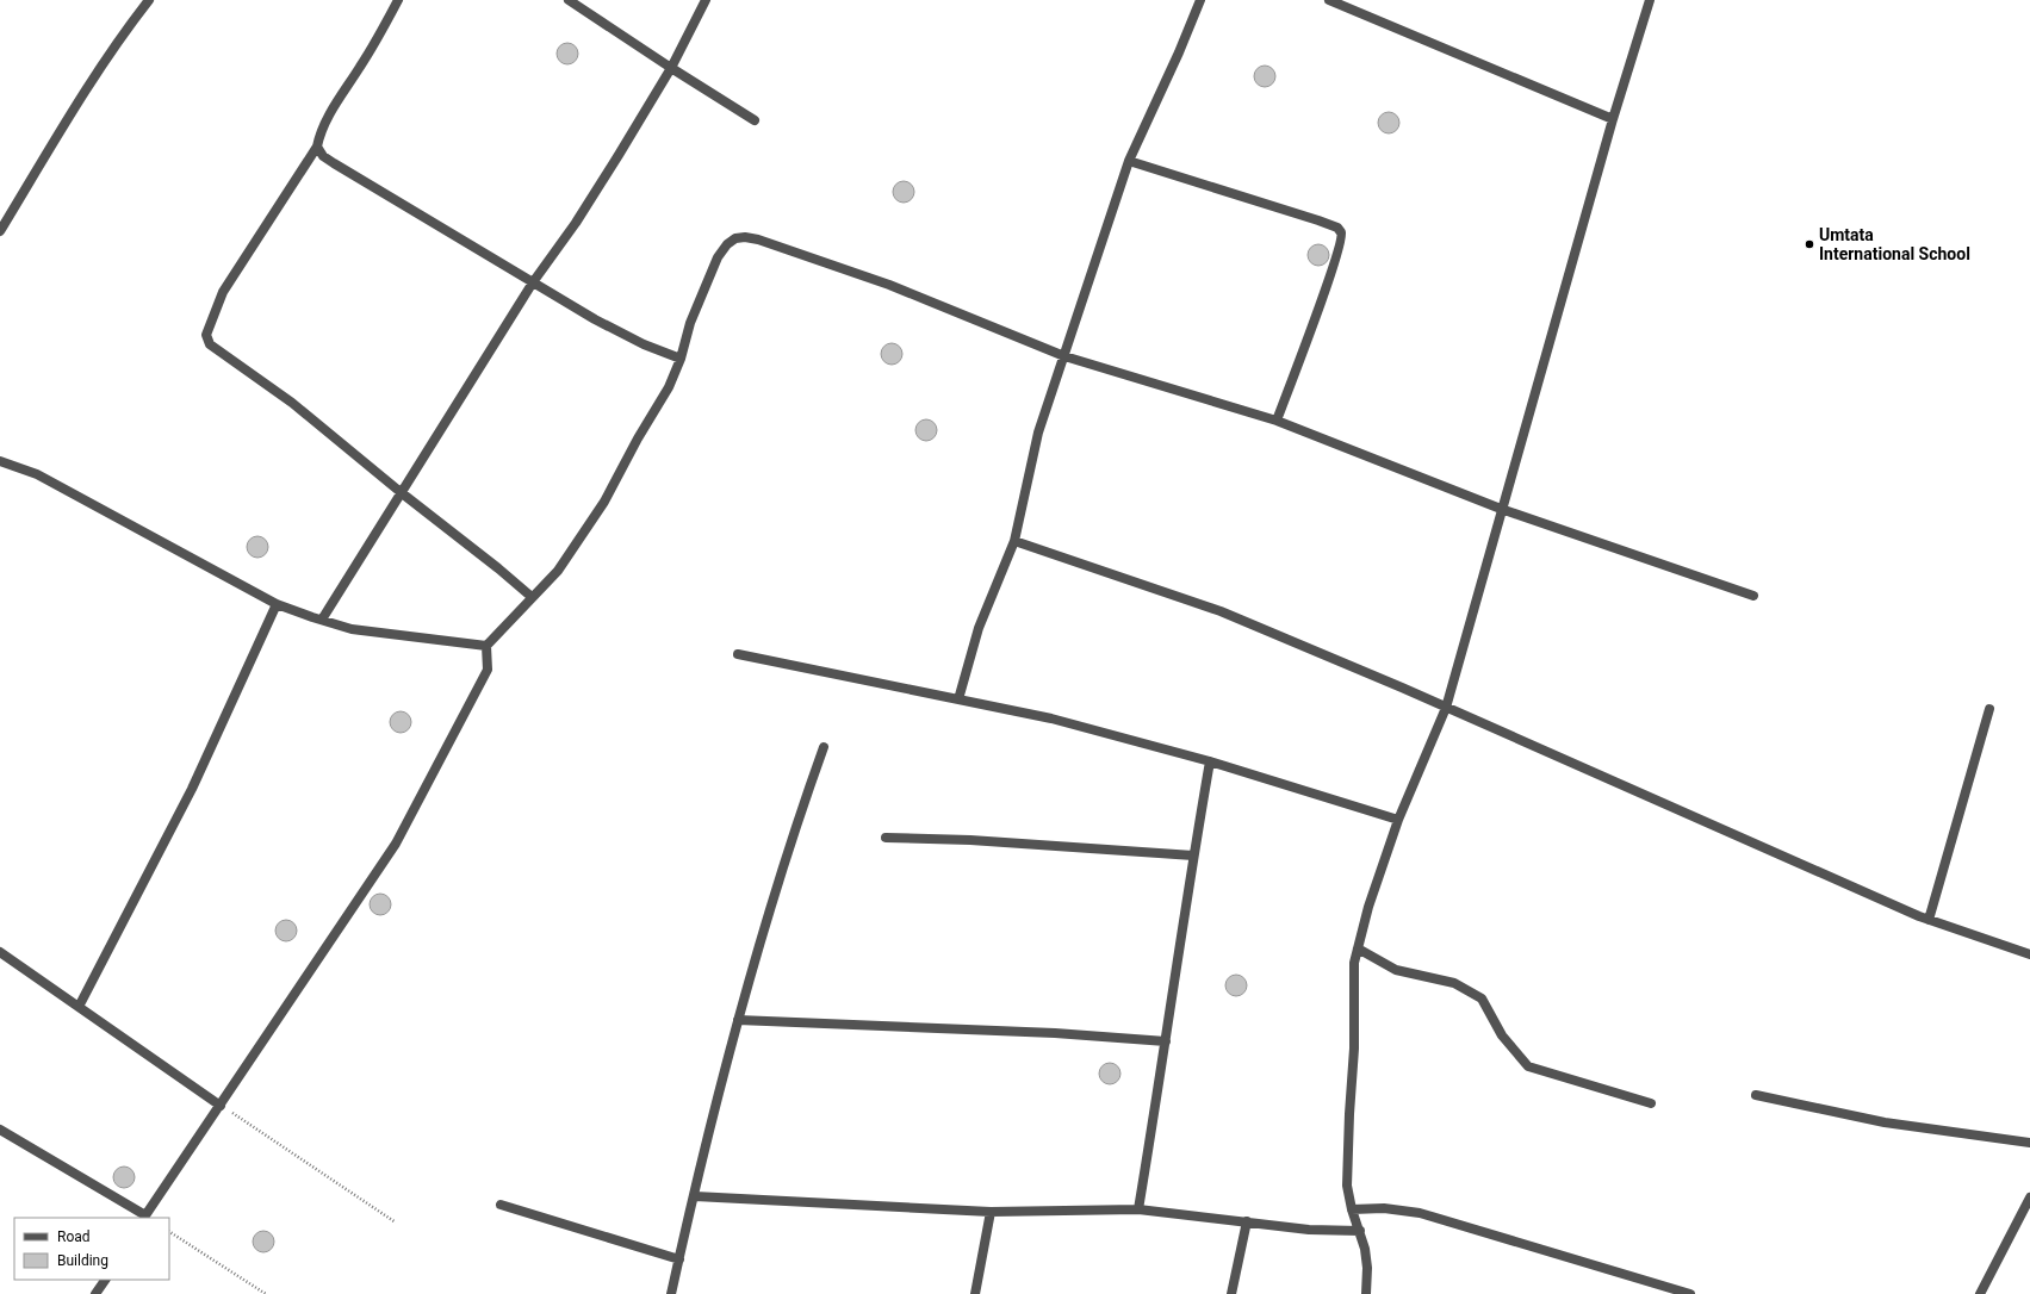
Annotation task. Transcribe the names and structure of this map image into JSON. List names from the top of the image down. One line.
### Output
{"places":["Umtata International School"],"legend":["Road","Building"]}
